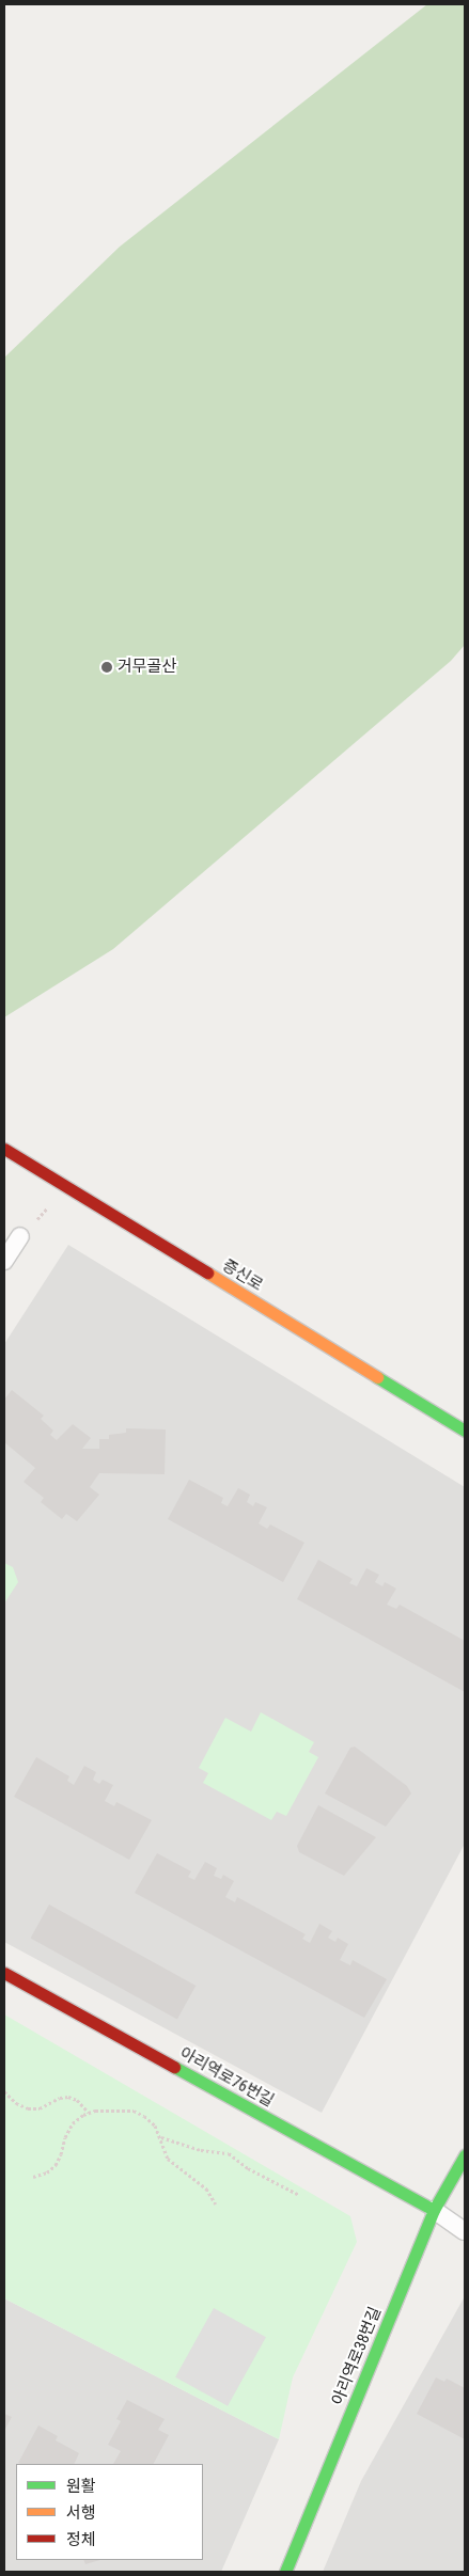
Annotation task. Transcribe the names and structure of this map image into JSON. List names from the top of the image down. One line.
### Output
{"streets":{"street":["증신로","아리역로76번길","아리역로38번길"]},"crossings":[["아리역로76번길","아리역로38번길"]],"places":["거무골산"],"legend":["원활","서행","정체"]}
